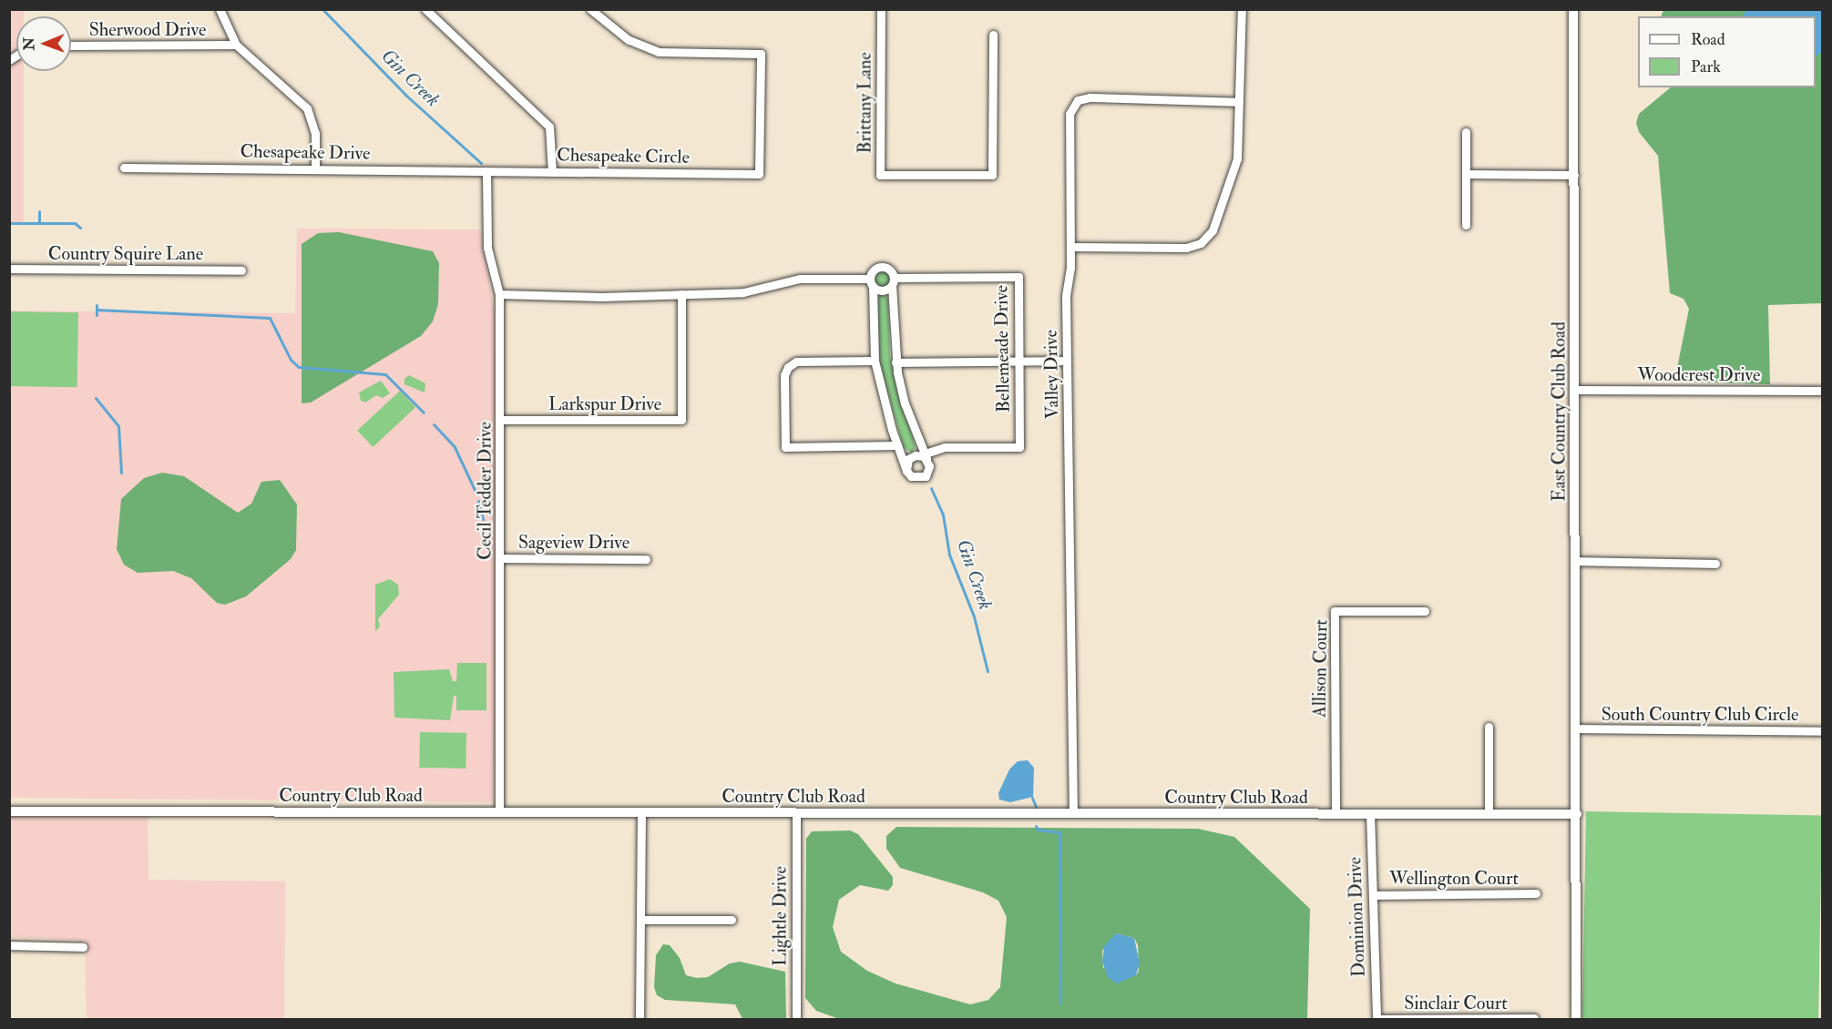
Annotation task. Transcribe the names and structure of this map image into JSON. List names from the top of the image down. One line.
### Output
{"streets":{"street":["Sherwood Drive","Brittany Lane","Chesapeake Drive","Chesapeake Circle","Country Squire Lane","Bellemeade Drive","Valley Drive","Woodcrest Drive","Larkspur Drive","East Country Club Road","Cecil Tedder Drive","Sageview Drive","Allison Court","South Country Club Circle","Country Club Road","Wellington Court","Lightle Drive","Dominion Drive","Sinclair Court"]},"crossings":[["Chesapeake Drive","Chesapeake Circle"],["Chesapeake Drive","Cecil Tedder Drive"],["Chesapeake Circle","Cecil Tedder Drive"],["Valley Drive","Country Club Road"],["Woodcrest Drive","East Country Club Road"],["Larkspur Drive","Cecil Tedder Drive"],["East Country Club Road","South Country Club Circle"],["East Country Club Road","Country Club Road"],["Cecil Tedder Drive","Sageview Drive"],["Cecil Tedder Drive","Country Club Road"],["Allison Court","Country Club Road"],["Country Club Road","Lightle Drive"],["Country Club Road","Dominion Drive"],["Wellington Court","Dominion Drive"],["Dominion Drive","Sinclair Court"]],"water":["Gin Creek"],"legend":["Road","Park"],"north":"left"}
